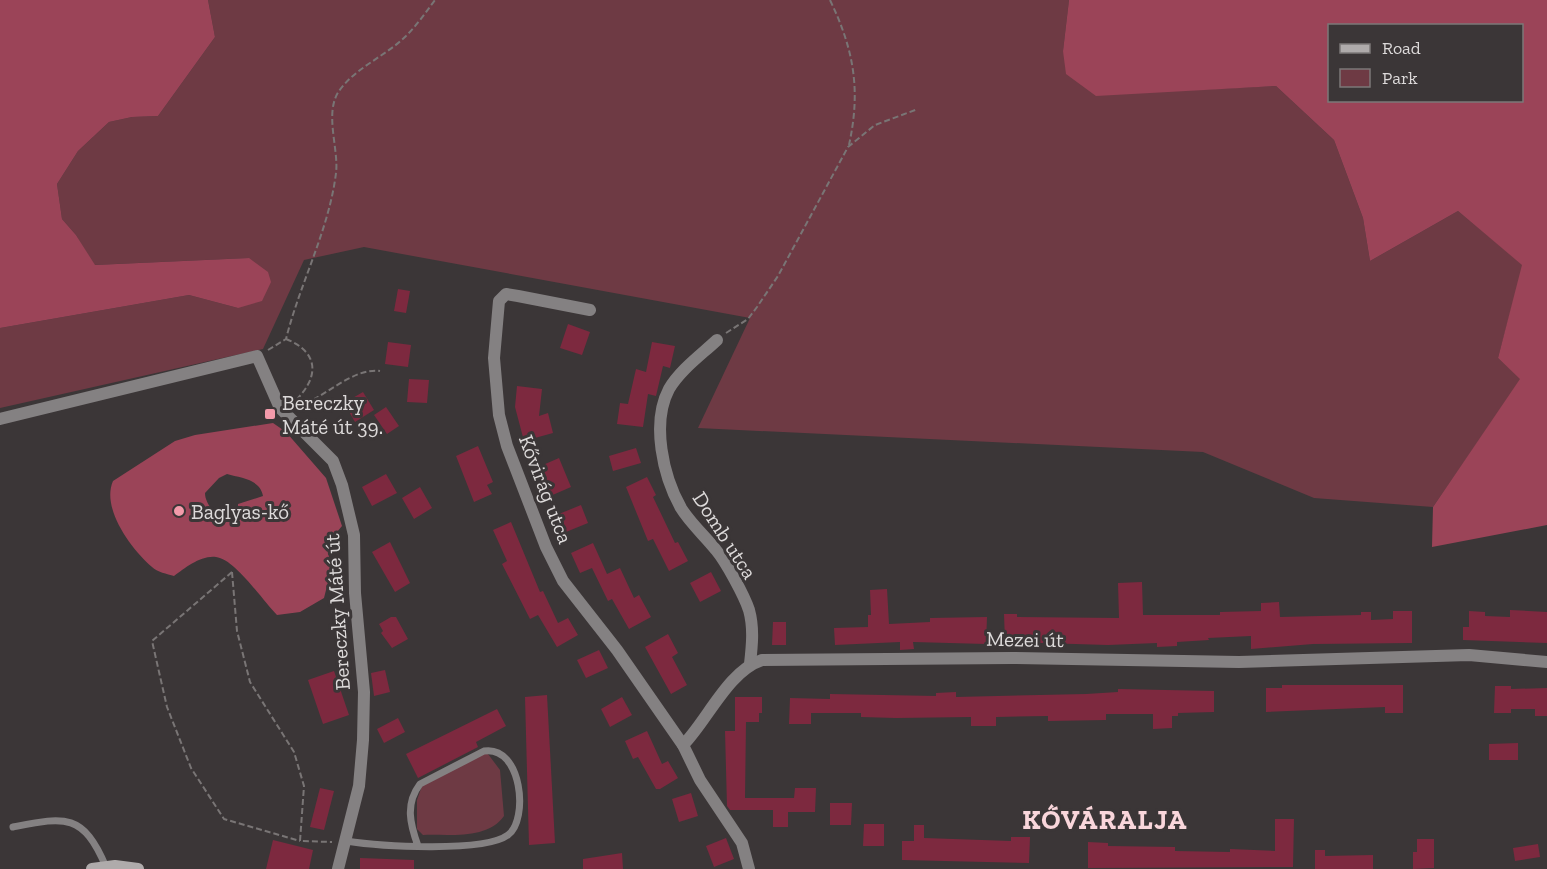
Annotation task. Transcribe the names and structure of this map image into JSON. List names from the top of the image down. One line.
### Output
{"streets":{"street":["Kővirág utca","Domb utca","Bereczky Máté út","Mezei út"]},"crossings":[["Domb utca","Mezei út"]],"districts":["KŐVÁRALJA"],"places":{"transit":["Bereczky Máté út 39."],"other":["Baglyas-kő"]},"legend":["Road","Park"]}
